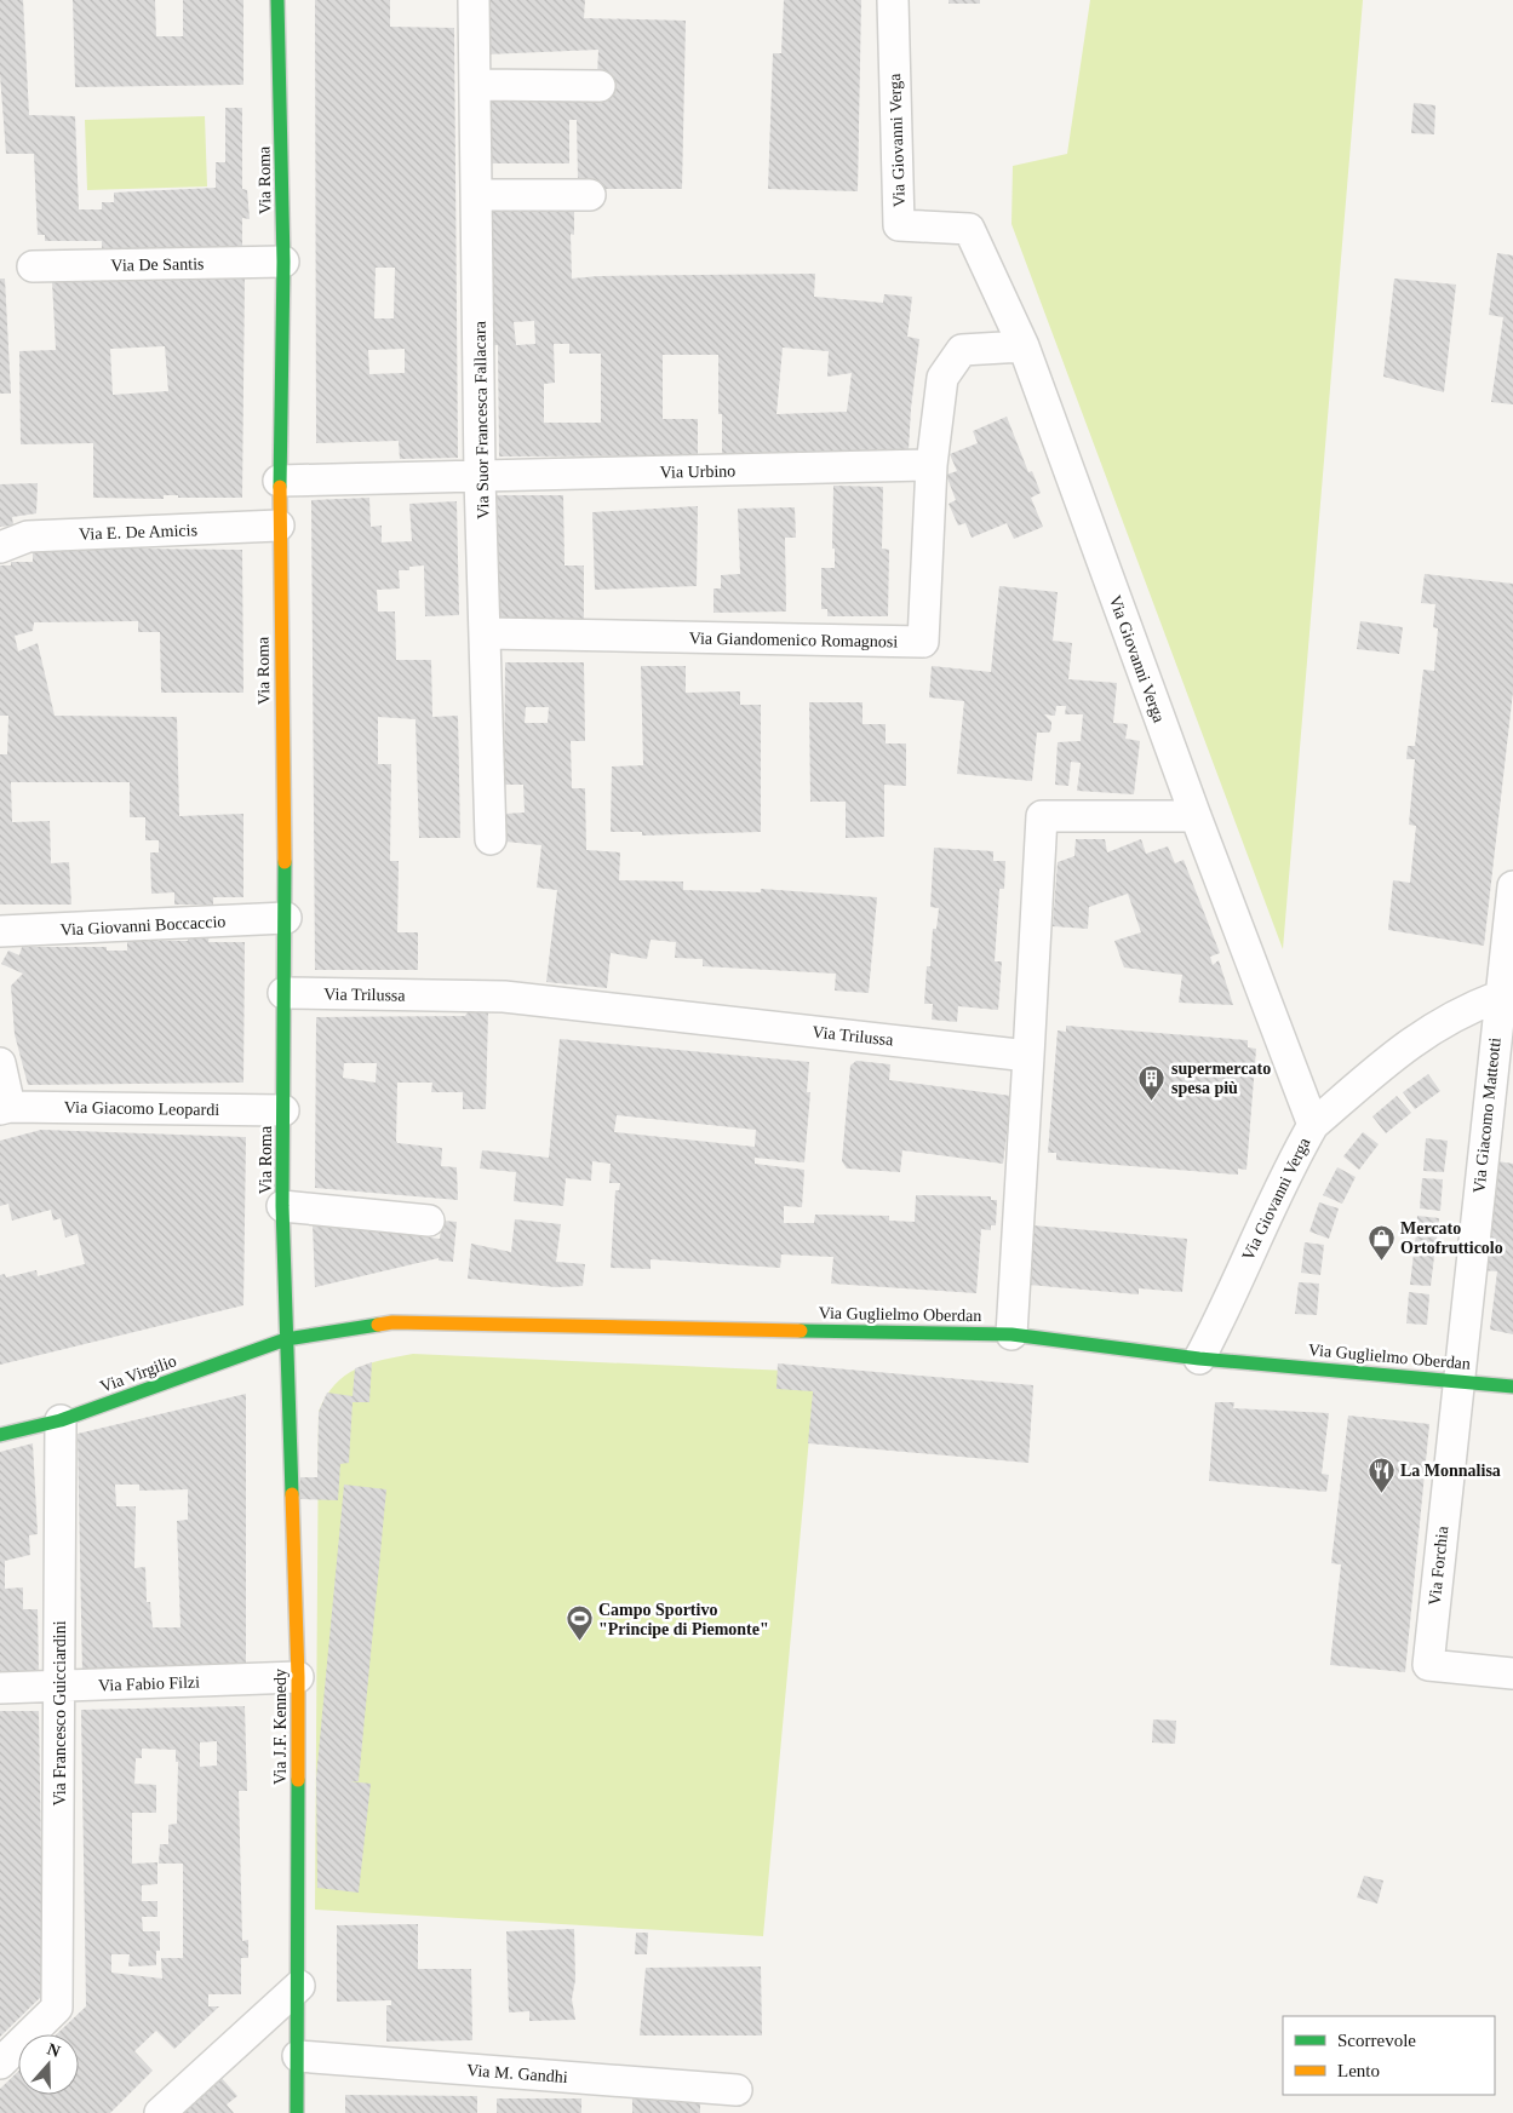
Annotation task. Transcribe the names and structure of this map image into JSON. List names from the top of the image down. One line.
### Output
{"streets":{"street":["Via Giovanni Verga","Via Roma","Via De Santis","Via Suor Francesca Fallacara","Via Urbino","Via E. De Amicis","Via Giandomenico Romagnosi","Via Giovanni Boccaccio","Via Trilussa","Via Giacomo Leopardi","Via Giacomo Matteotti","Via Guglielmo Oberdan","Via Virgilio","Via Forchia","Via Fabio Filzi","Via Francesco Guicciardini","Via J.F. Kennedy","Via M. Gandhi"]},"crossings":[["Via Giovanni Verga","Via Guglielmo Oberdan"],["Via Roma","Via De Santis"],["Via Roma","Via Urbino"],["Via Roma","Via E. De Amicis"],["Via Roma","Via Giovanni Boccaccio"],["Via Roma","Via Trilussa"],["Via Roma","Via Giacomo Leopardi"],["Via Roma","Via Guglielmo Oberdan"],["Via Roma","Via Virgilio"],["Via Roma","Via J.F. Kennedy"],["Via Suor Francesca Fallacara","Via Urbino"],["Via Suor Francesca Fallacara","Via Giandomenico Romagnosi"],["Via Urbino","Via Giandomenico Romagnosi"],["Via Giacomo Matteotti","Via Guglielmo Oberdan"],["Via Giacomo Matteotti","Via Forchia"],["Via Guglielmo Oberdan","Via Virgilio"],["Via Guglielmo Oberdan","Via Forchia"],["Via Guglielmo Oberdan","Via J.F. Kennedy"],["Via Virgilio","Via Francesco Guicciardini"],["Via Virgilio","Via J.F. Kennedy"],["Via Fabio Filzi","Via Francesco Guicciardini"],["Via Fabio Filzi","Via J.F. Kennedy"],["Via J.F. Kennedy","Via M. Gandhi"]],"places":{"building":["supermercato spesa più"],"shop":["Mercato Ortofrutticolo"],"restaurant":["La Monnalisa"],"sports":["Campo Sportivo \"Principe di Piemonte\""]},"legend":["Scorrevole","Lento"],"north":"top"}
